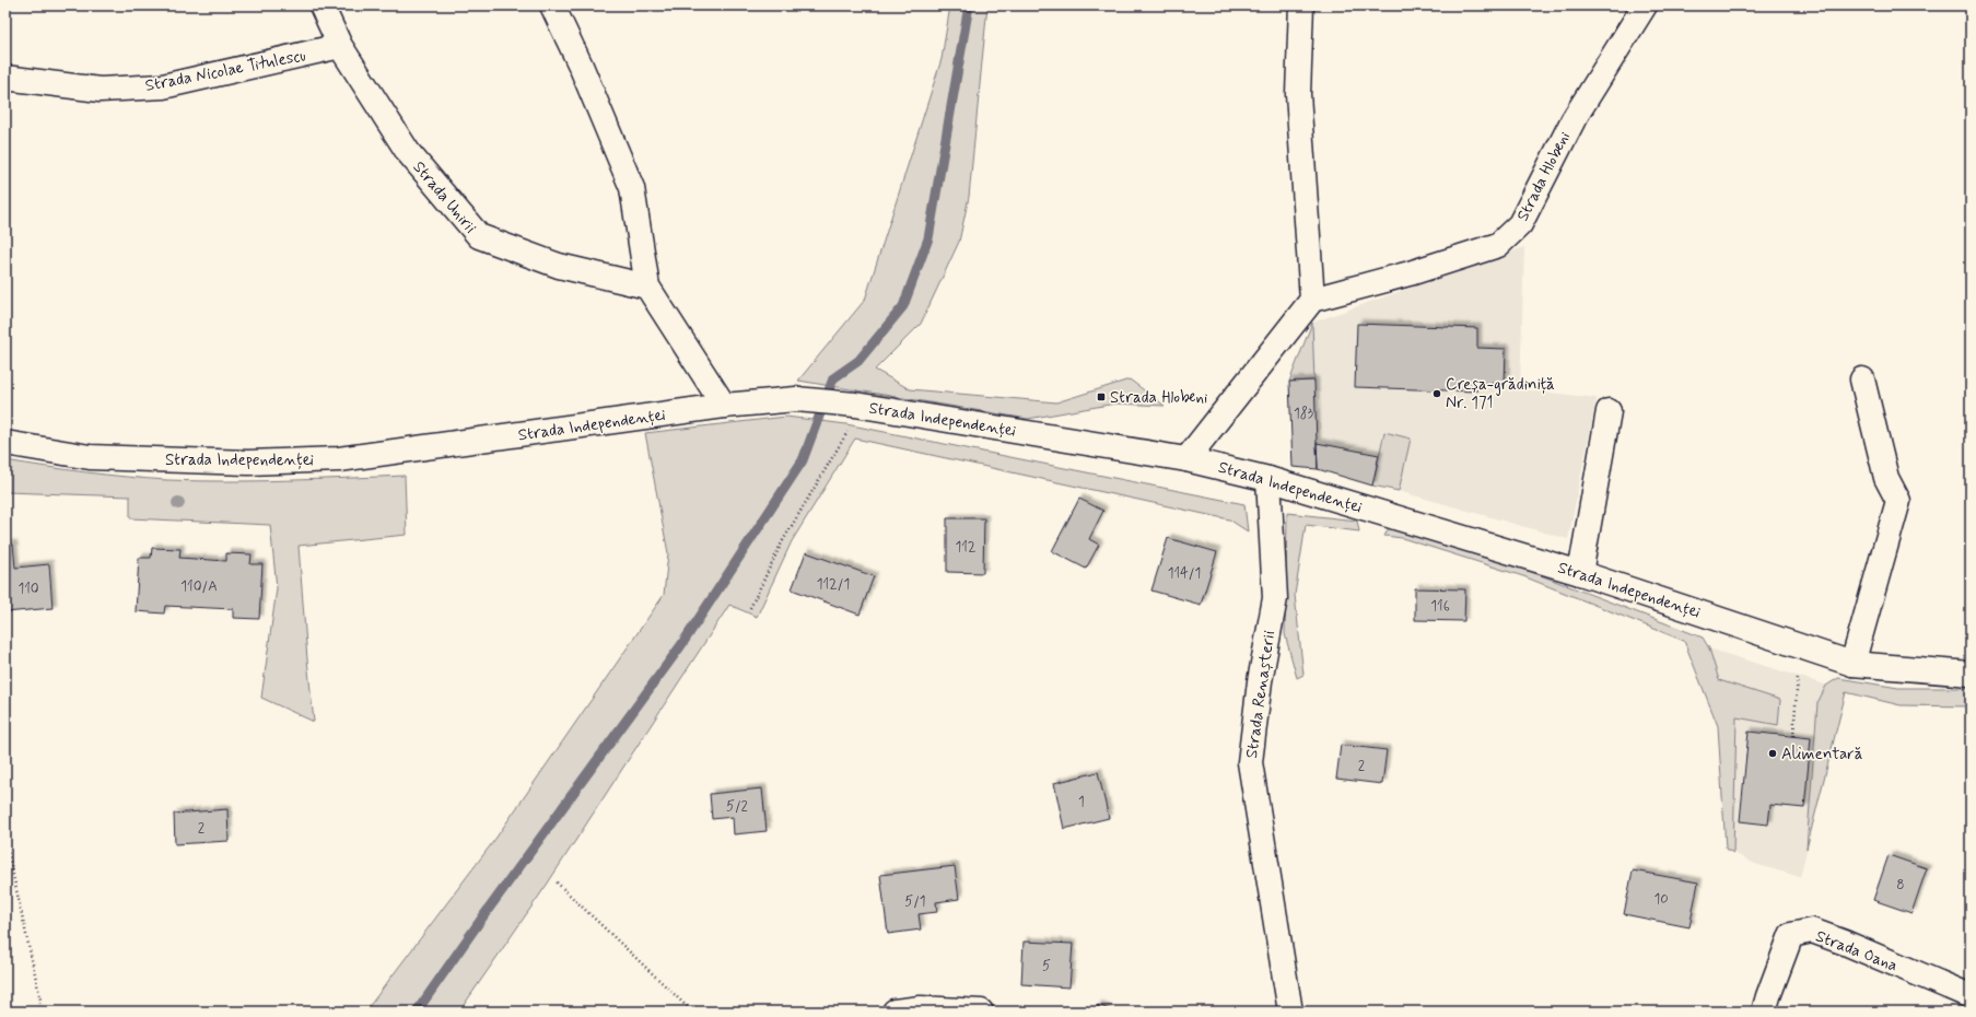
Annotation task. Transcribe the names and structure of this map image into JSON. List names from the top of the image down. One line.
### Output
{"streets":{"street":["Strada Nicolae Titulescu","Strada Hlobeni","Strada Unirii","Strada Independenței","Strada Renașterii","Strada Oana"]},"crossings":[["Strada Nicolae Titulescu","Strada Unirii"],["Strada Independenței","Strada Renașterii"]],"places":{"other":["Creșa-grădiniță Nr. 171","Alimentară"],"transit":["Strada Hlobeni"]},"house_numbers":["183","112","114/1","112/1","110/A","110","116","2","1","5/2","2","8","10","5/1","5"]}
